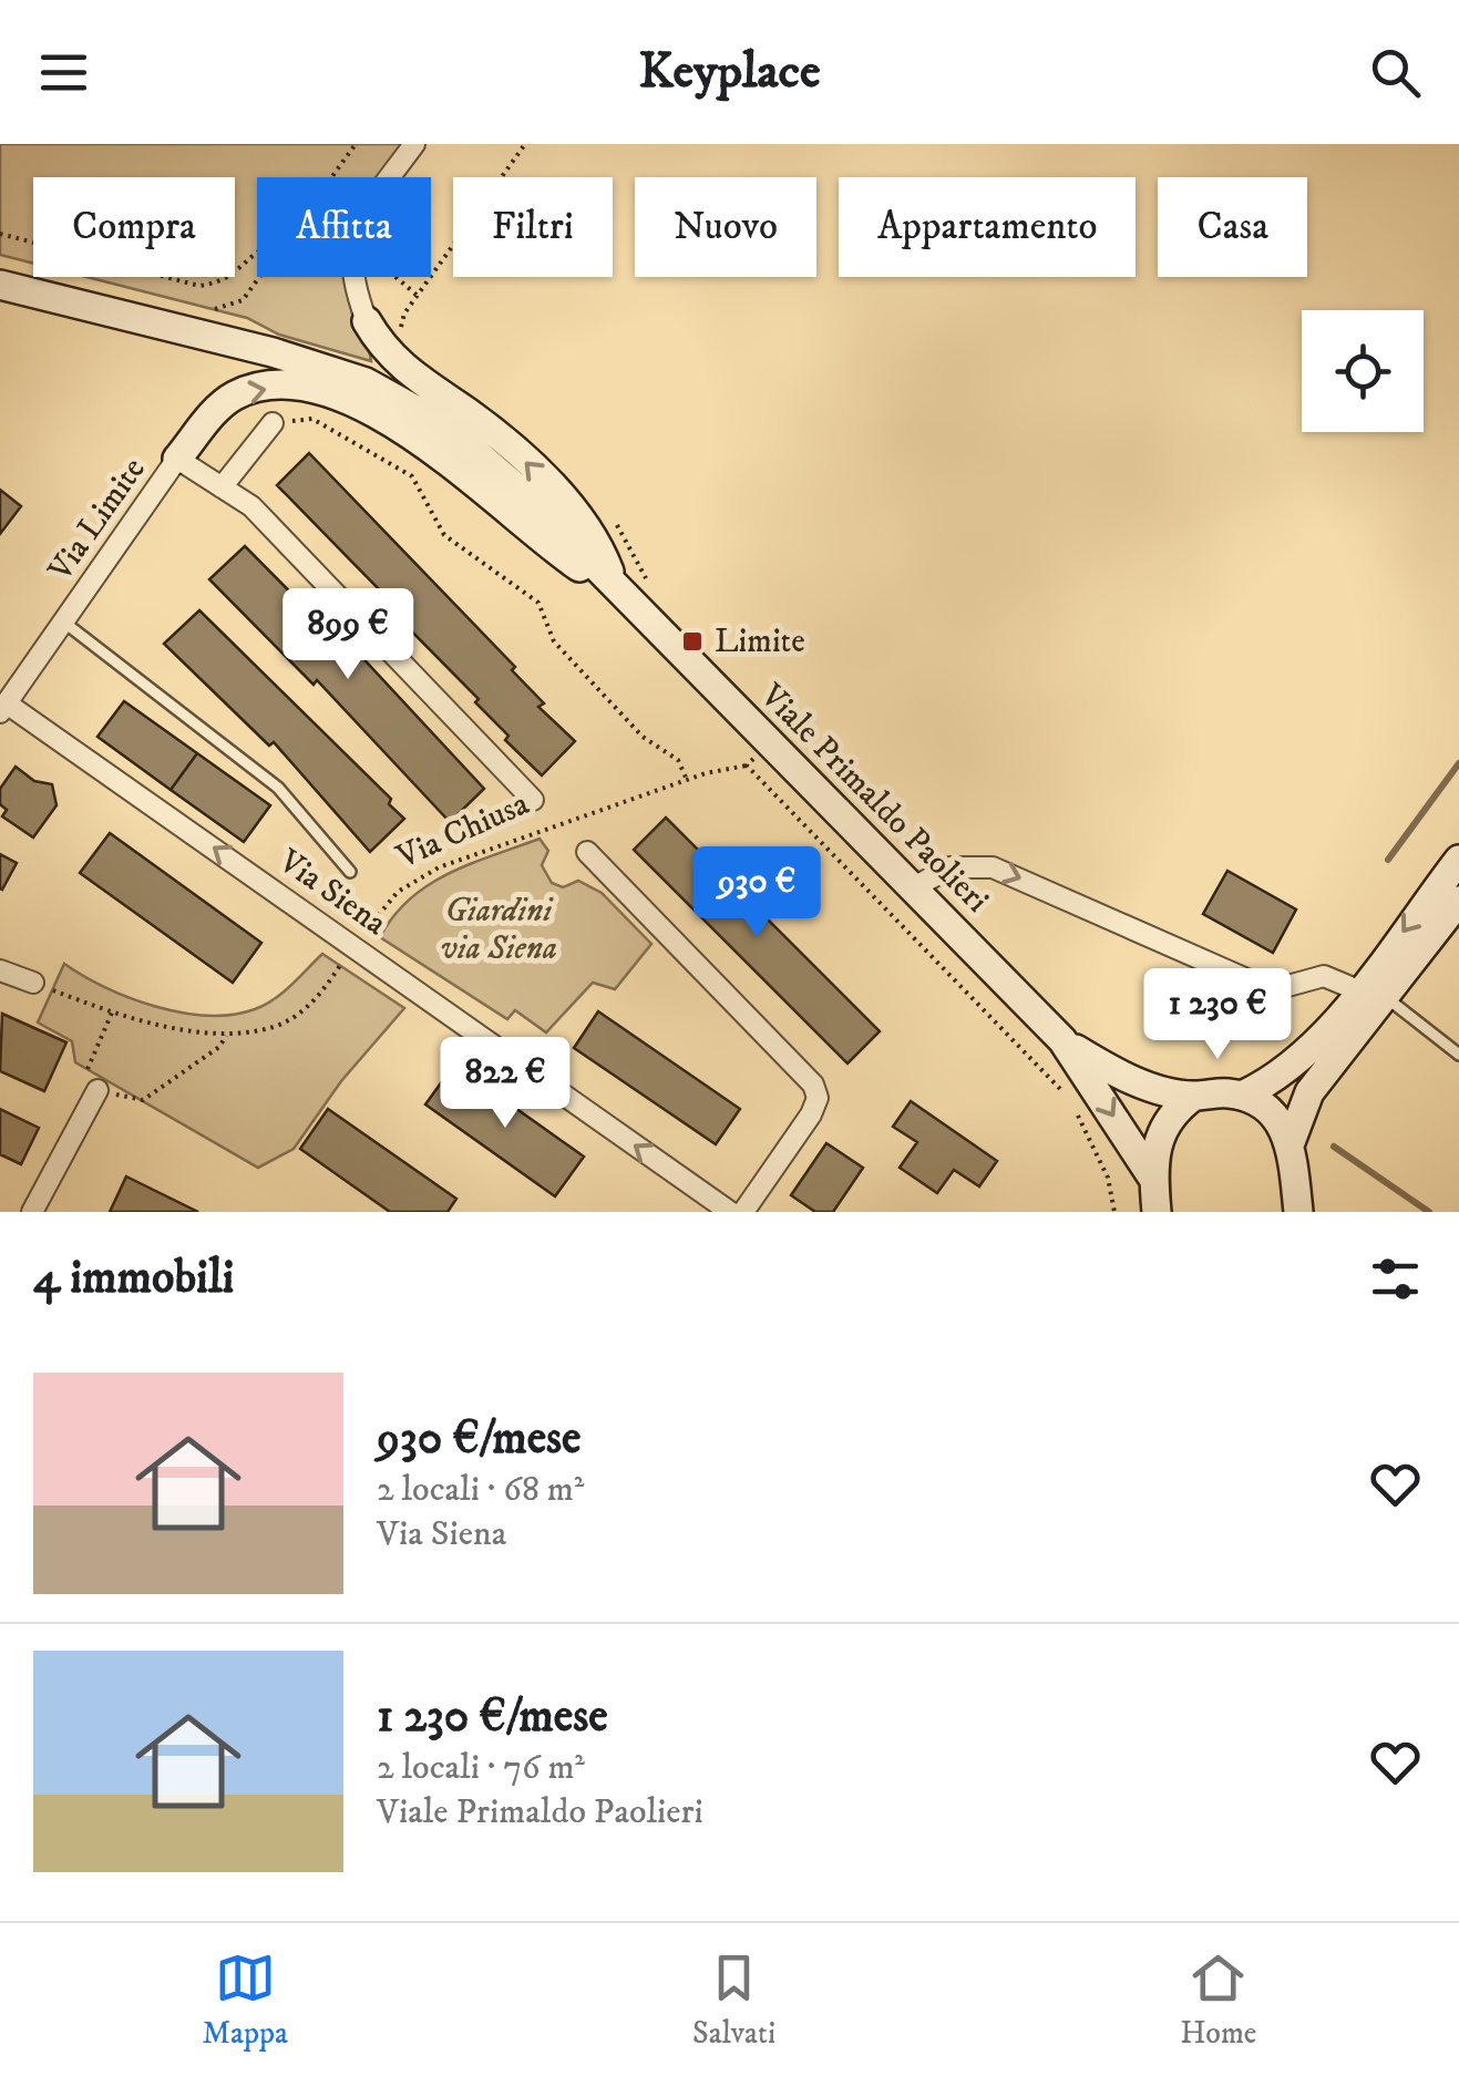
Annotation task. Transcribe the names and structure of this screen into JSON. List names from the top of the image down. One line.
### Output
{"streets":{"main road":["Viale Primaldo Paolieri"],"street":["Via Limite","Via Siena"],"path":["Via Chiusa"]},"crossings":[["Via Limite","Via Siena"],["Via Chiusa","Via Siena"]],"one_way":["Via Siena"],"parks":["Giardini via Siena"],"places":{"transit":["Limite"]},"page":{"header":"Keyplace","chip":["Compra","Affitta","Filtri","Nuovo","Appartamento","Casa"],"price":["899 €","930 €","1 230 €","822 €"],"heading":"4 immobili","list":[{"name":"930 €/mese","note":"2 locali · 68 m² · Via Siena"},{"name":"1 230 €/mese","note":"2 locali · 76 m² · Viale Primaldo Paolieri"}],"tabs":["Mappa","Salvati","Home"]}}
